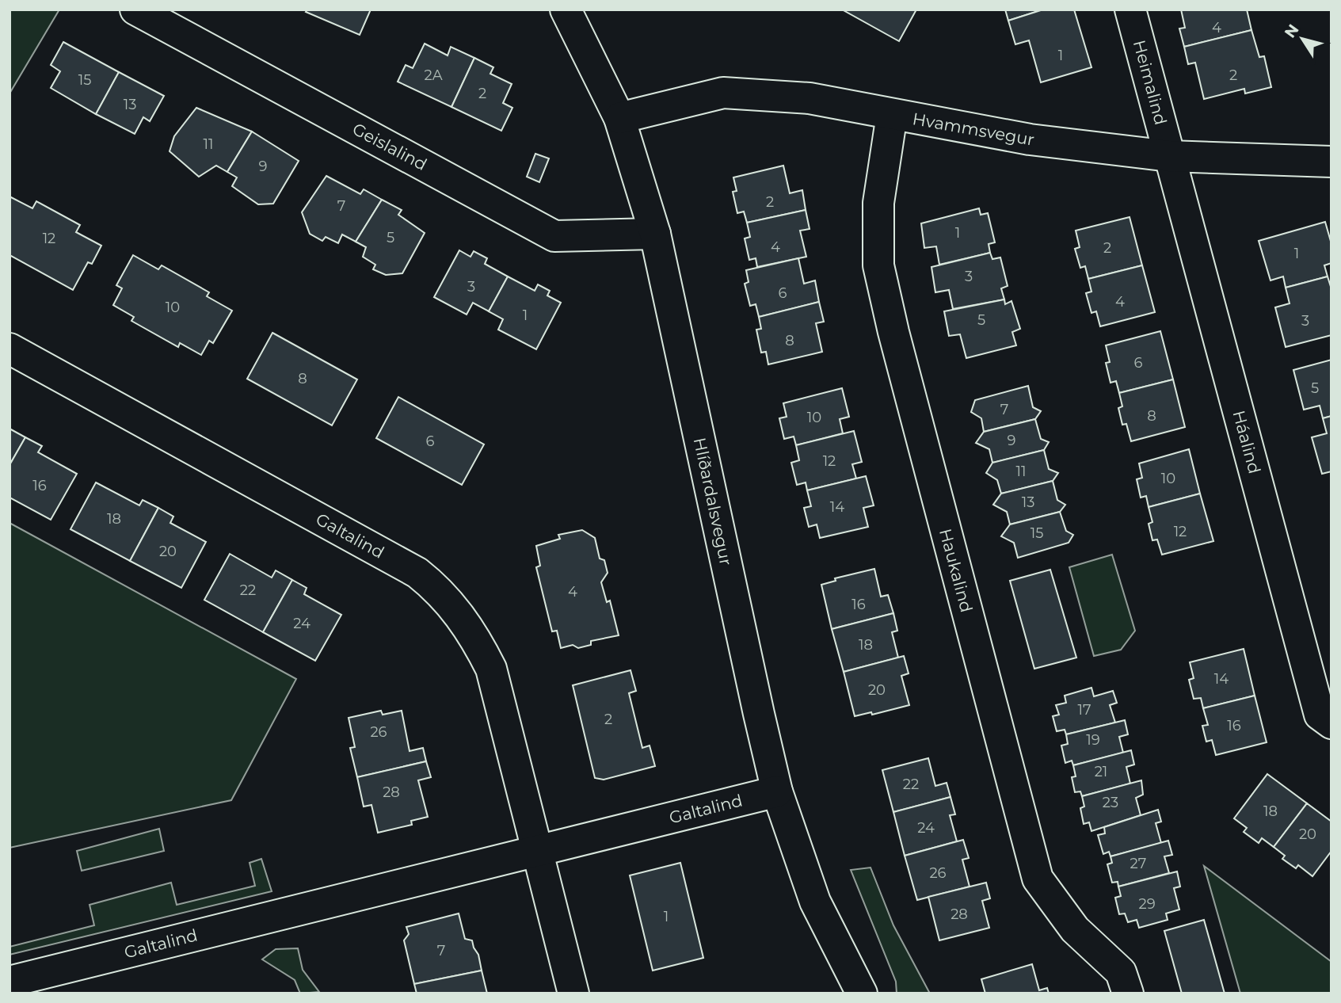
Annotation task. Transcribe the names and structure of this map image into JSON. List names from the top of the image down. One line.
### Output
{"streets":{"street":["Heimalind","Hvammsvegur","Geislalind","Háalind","Hlíðardalsvegur","Galtalind","Haukalind"]},"crossings":[["Heimalind","Hvammsvegur"],["Heimalind","Háalind"],["Hvammsvegur","Háalind"],["Hvammsvegur","Hlíðardalsvegur"],["Hvammsvegur","Haukalind"],["Geislalind","Hlíðardalsvegur"],["Hlíðardalsvegur","Galtalind"]],"house_numbers":["4","1","2A","2","15","2","13","11","9","2","7","1","5","12","4","2","1","3","3","6","4","10","1","5","3","8","6","8","5","7","8","10","9","6","12","11","10","16","13","14","18","12","15","20","22","4","16","24","18","14","20","17","2","16","26","19","21","22","28","23","18","24","20","27","26","29","28","1","7"],"north":"top left"}
